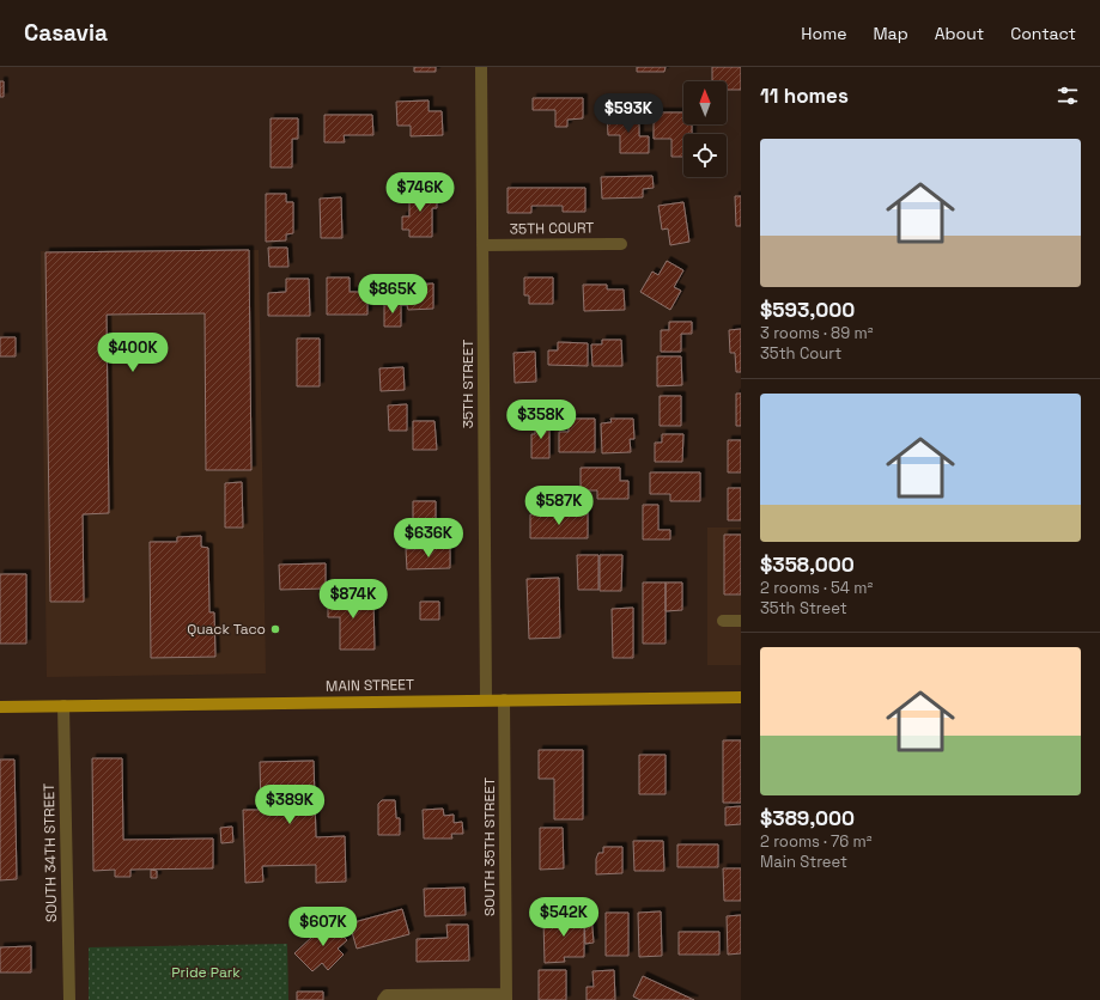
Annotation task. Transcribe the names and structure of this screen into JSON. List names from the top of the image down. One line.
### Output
{"streets":{"main road":["MAIN STREET"],"street":["35TH COURT","35TH STREET","SOUTH 35TH STREET","SOUTH 34TH STREET"]},"crossings":[["35TH COURT","35TH STREET"],["35TH STREET","MAIN STREET"],["MAIN STREET","SOUTH 35TH STREET"],["MAIN STREET","SOUTH 34TH STREET"]],"parks":["Pride Park"],"places":["Quack Taco"],"north":"top","page":{"header":"Casavia","nav":["Home","Map","About","Contact"],"heading":"11 homes","price":["$593K","$746K","$865K","$400K","$358K","$587K","$636K","$874K","$389K","$542K","$607K"],"list":[{"name":"$593,000","note":"3 rooms · 89 m² · 35th Court"},{"name":"$358,000","note":"2 rooms · 54 m² · 35th Street"},{"name":"$389,000","note":"2 rooms · 76 m² · Main Street"}]}}
